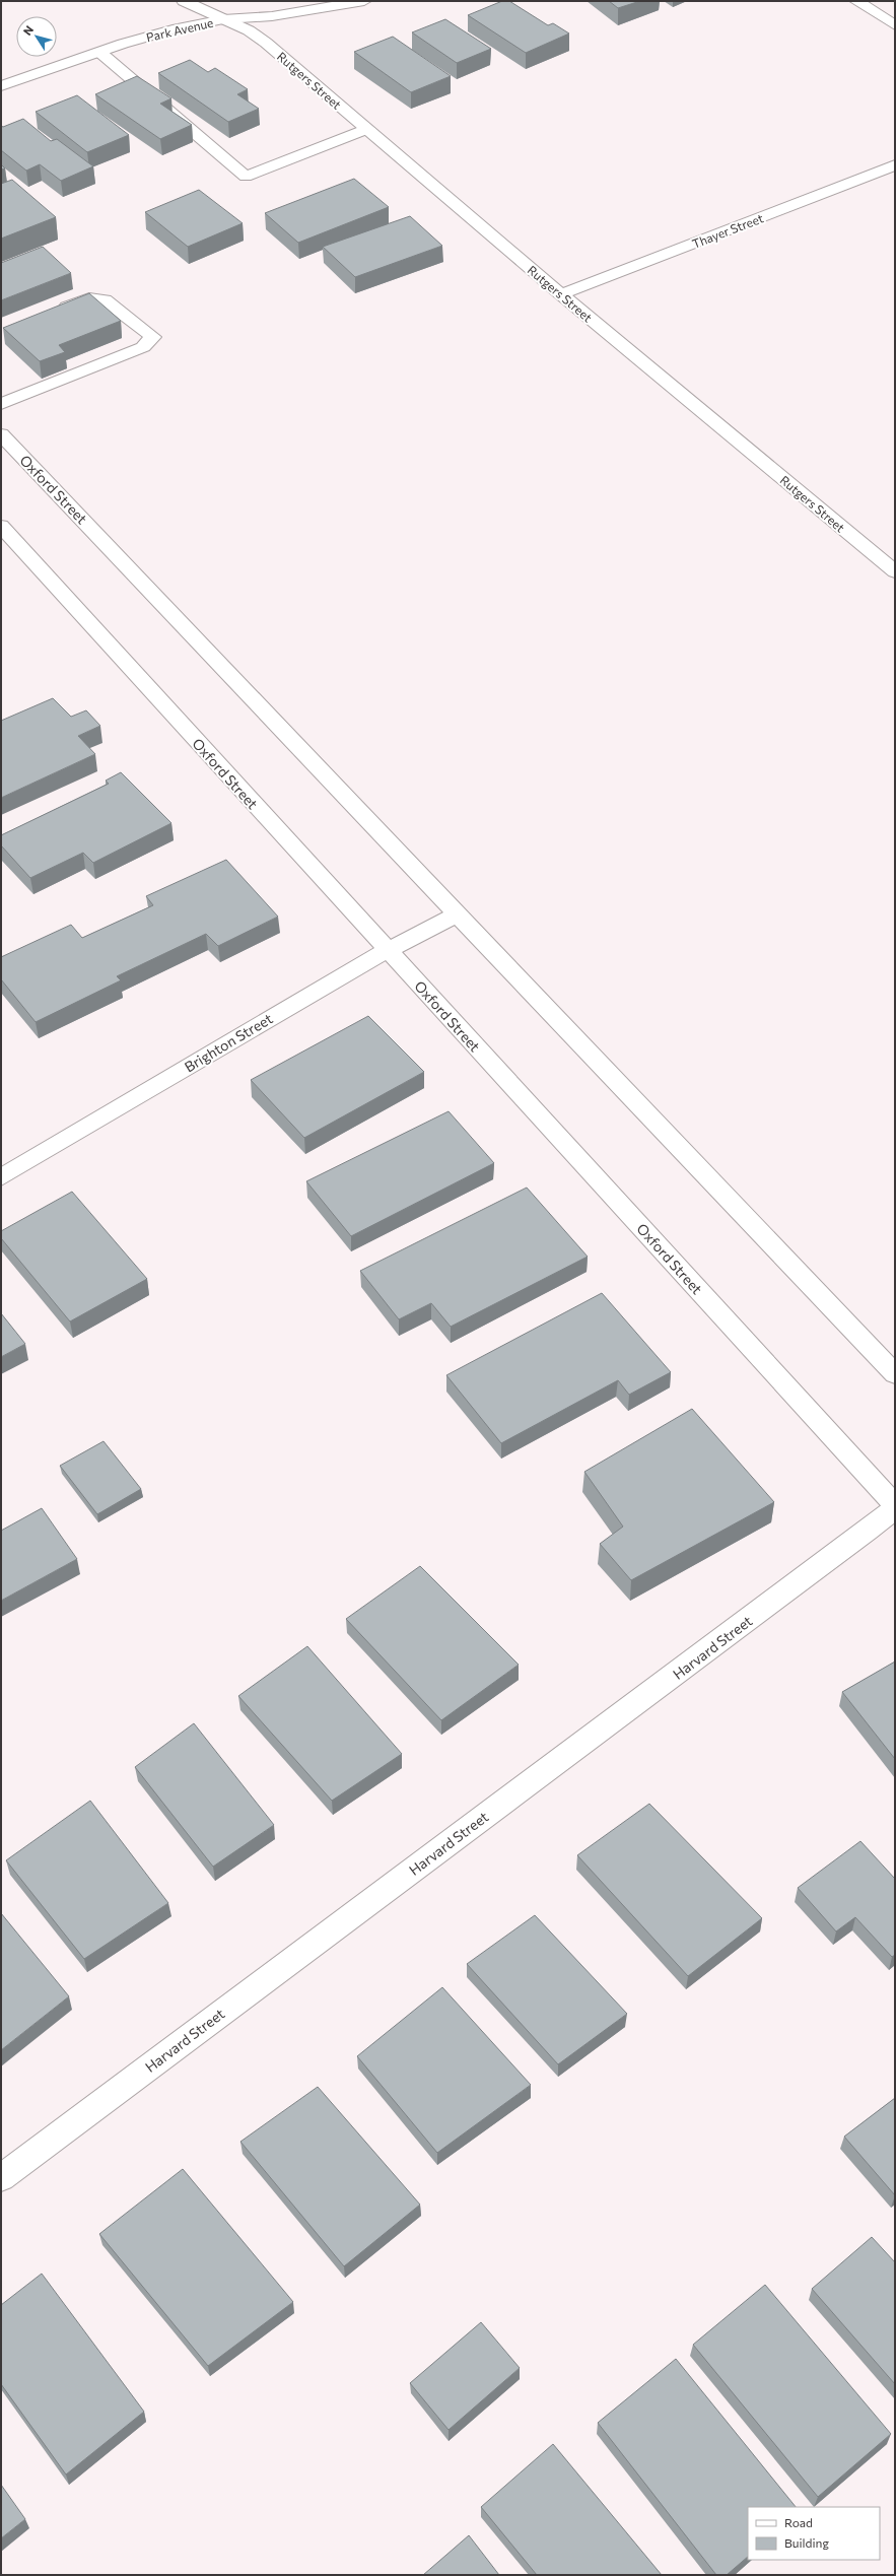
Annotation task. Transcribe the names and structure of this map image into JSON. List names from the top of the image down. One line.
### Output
{"streets":{"street":["Park Avenue","Rutgers Street","Thayer Street","Oxford Street","Brighton Street","Harvard Street"]},"crossings":[["Park Avenue","Rutgers Street"],["Rutgers Street","Thayer Street"],["Oxford Street","Brighton Street"]],"legend":["Road","Building"],"north":"top left"}
